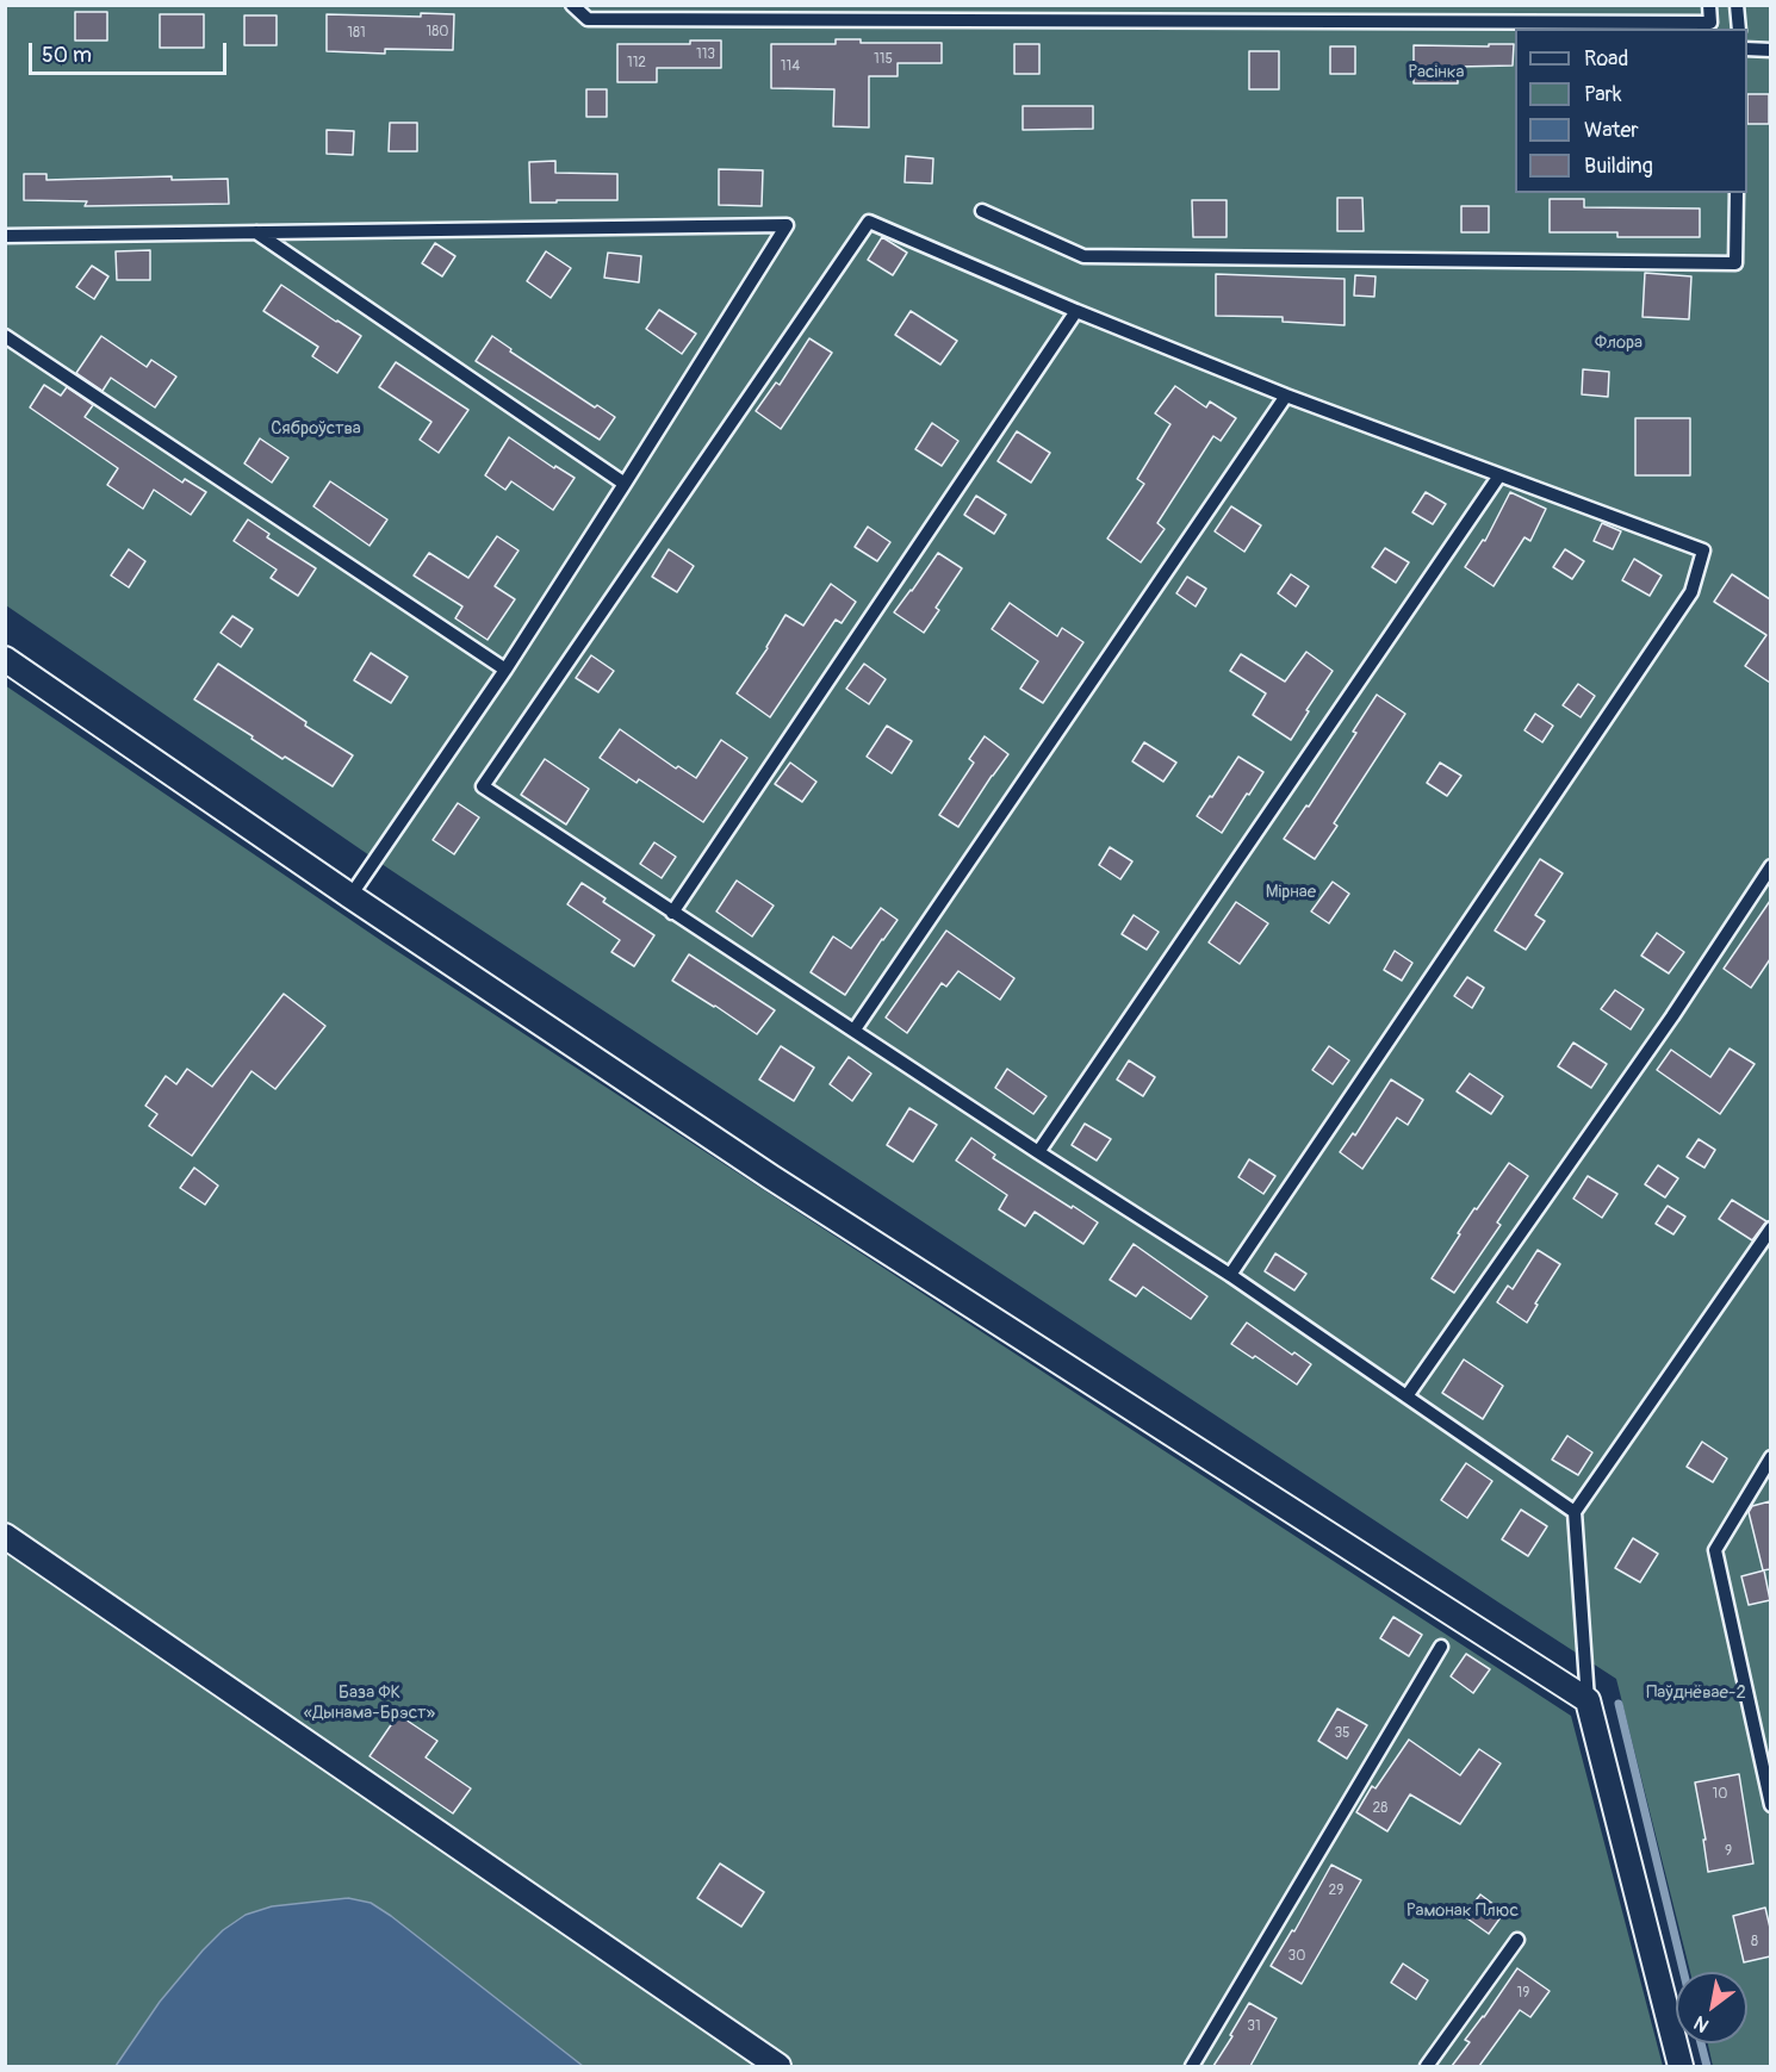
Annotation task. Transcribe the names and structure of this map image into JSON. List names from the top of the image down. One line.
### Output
{"parks":["Расінка","Флора","Сяброўства","Мірнае","База ФК «Дынама-Брэст»","Паўднёвае-2","Рамонак Плюс"],"house_numbers":["180","181","113","115","112","114","35","10","28","9","29","8","30","19","31"],"legend":["Road","Park","Water","Building"],"scale_bar":"50 m","north":"bottom left"}
